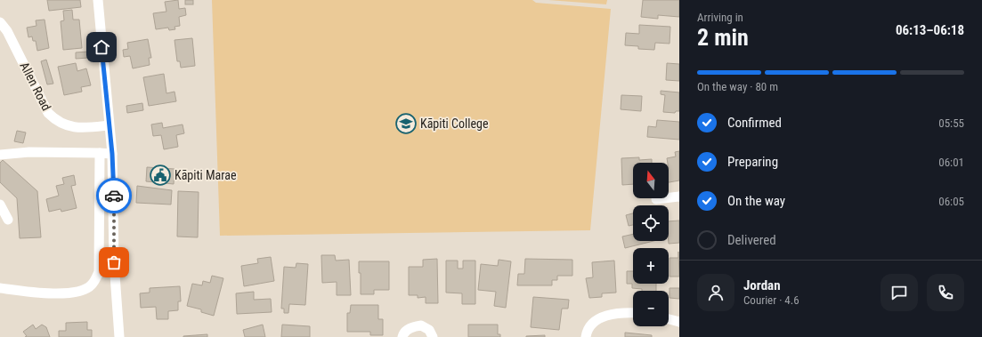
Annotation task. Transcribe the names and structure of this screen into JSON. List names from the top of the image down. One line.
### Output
{"streets":{"street":["Allen Road"]},"places":{"school or university":["Kāpiti College"],"public building":["Kāpiti Marae"]},"north":"top","page":{"heading":["2 min","Arriving in","06:13–06:18"],"panel":["Jordan","Courier · 4.6"],"bar":"On the way · 80 m","list":[["Confirmed","05:55"],["Preparing","06:01"],["On the way","06:05"],"Delivered"],"map_buttons":["+","−"]}}
